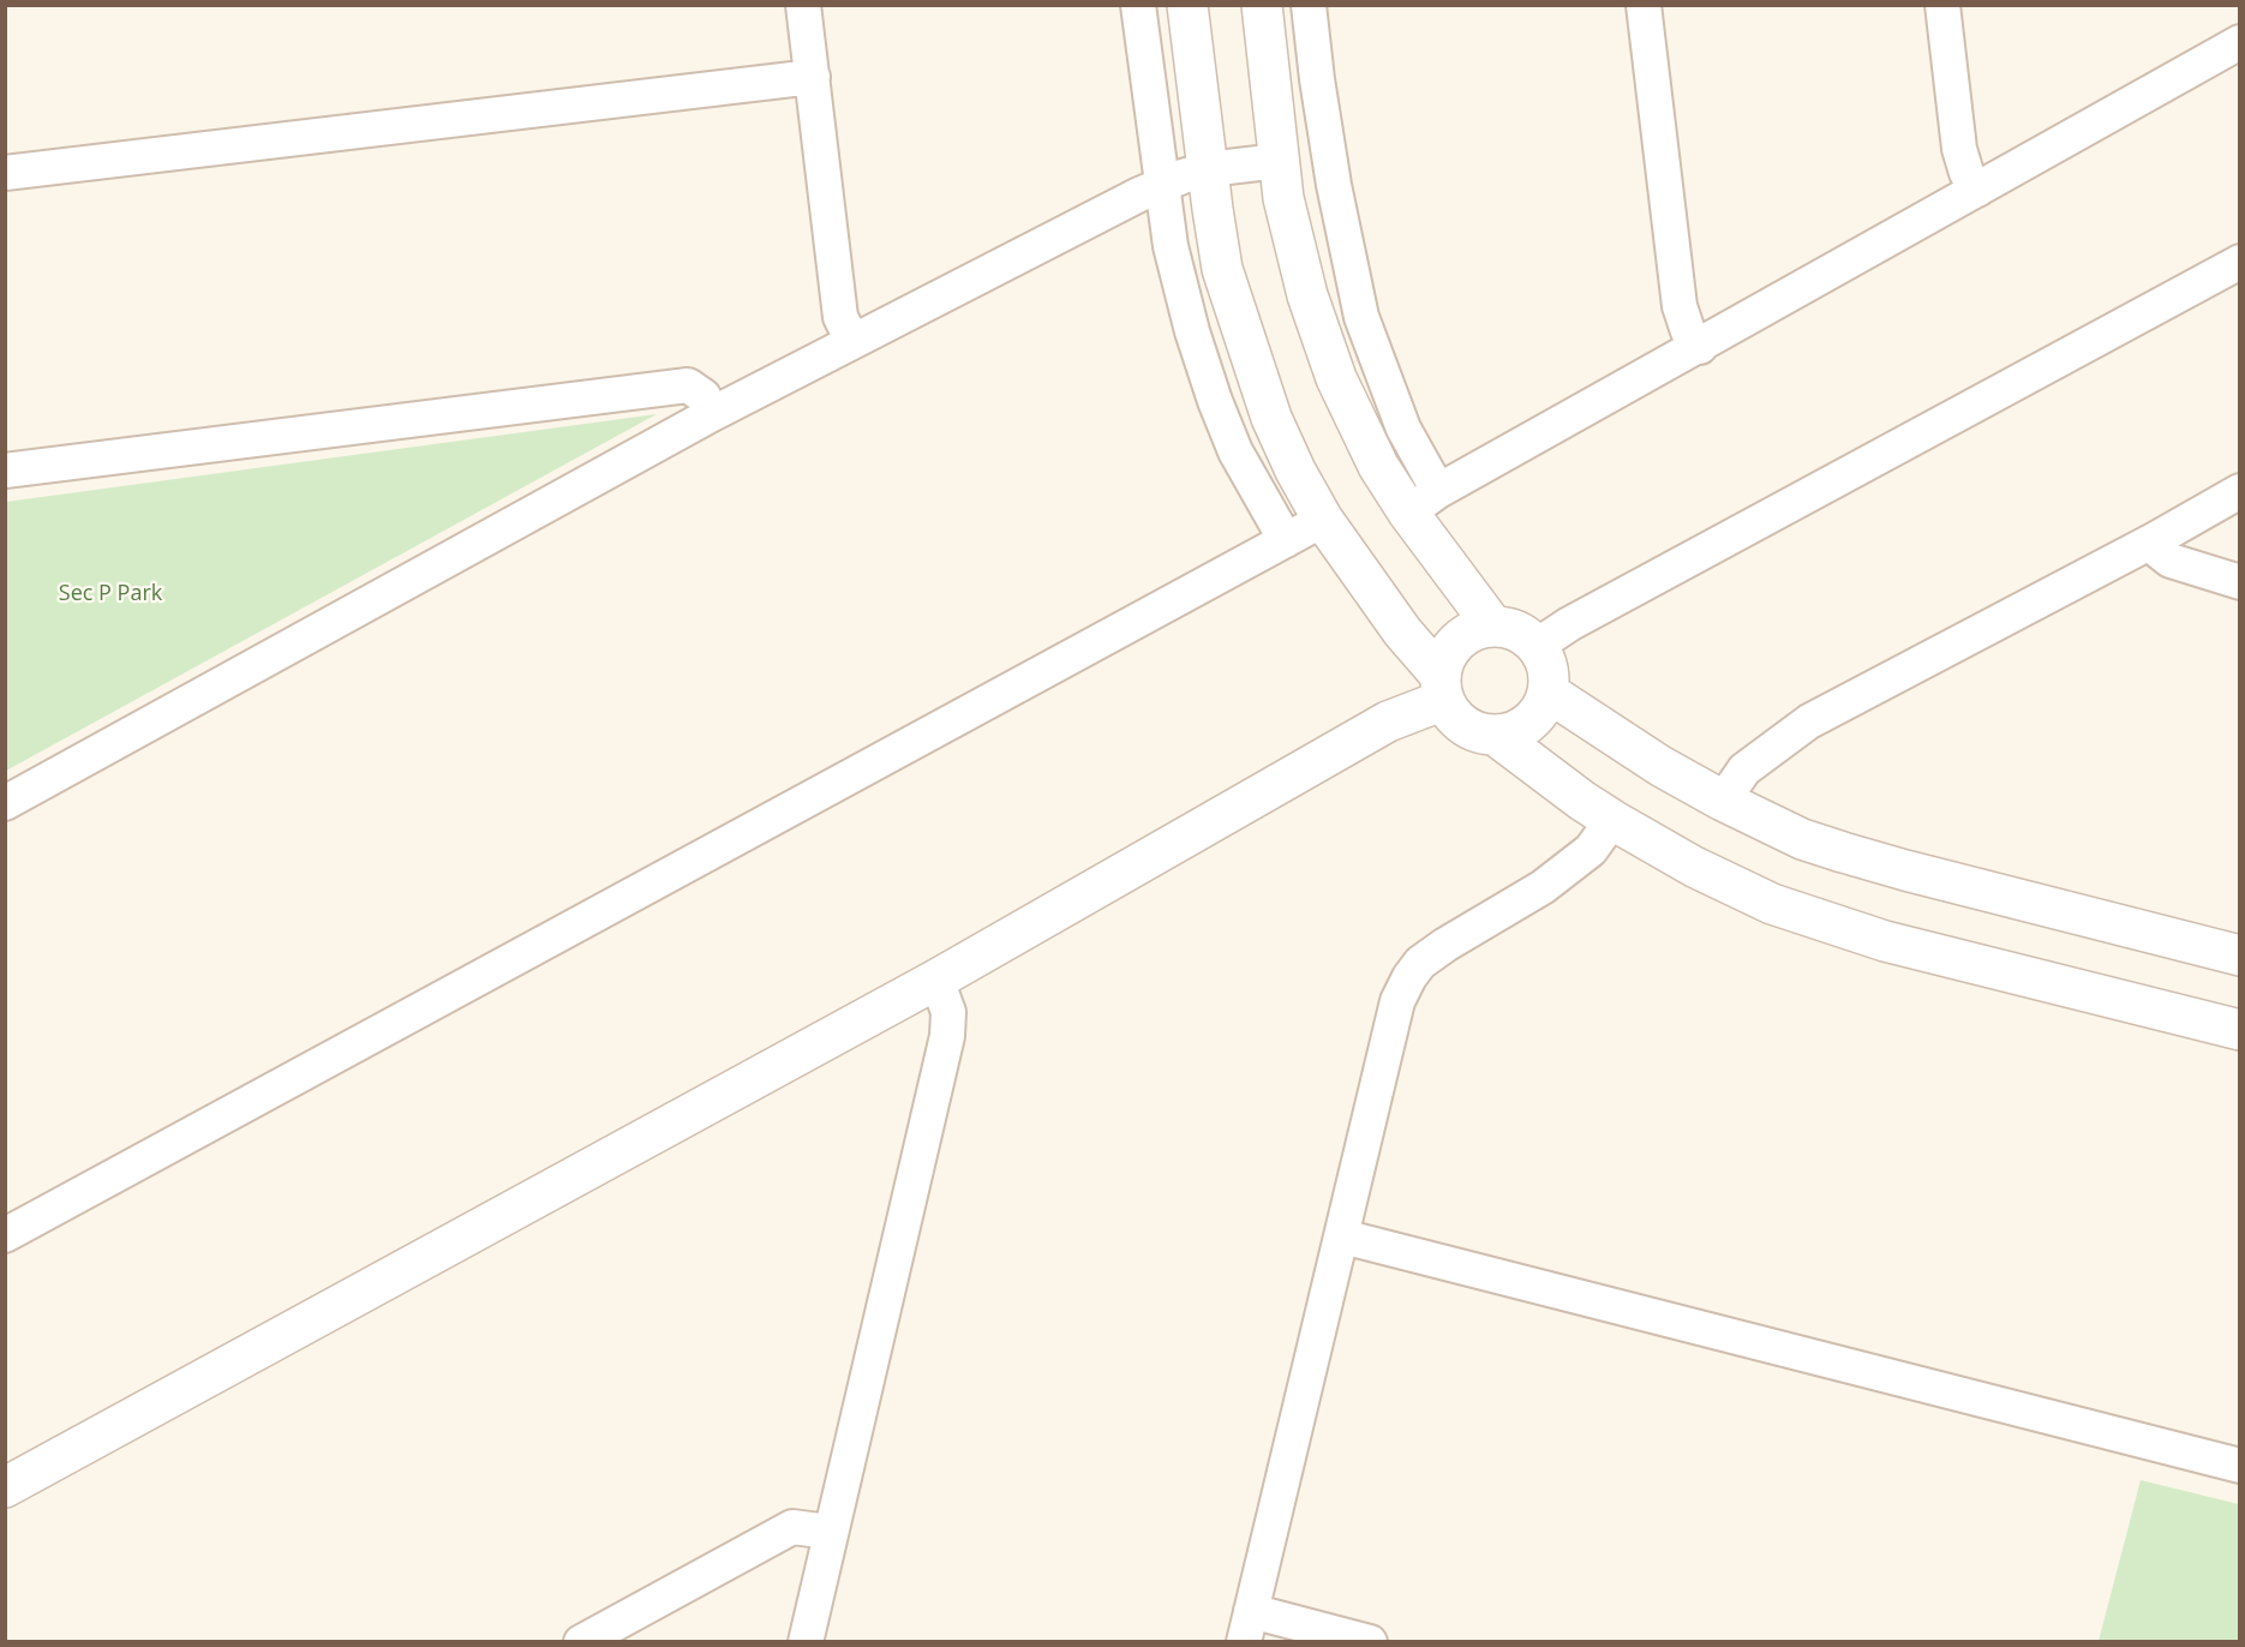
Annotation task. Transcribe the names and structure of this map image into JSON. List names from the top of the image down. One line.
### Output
{"parks":["Sec P Park"]}
